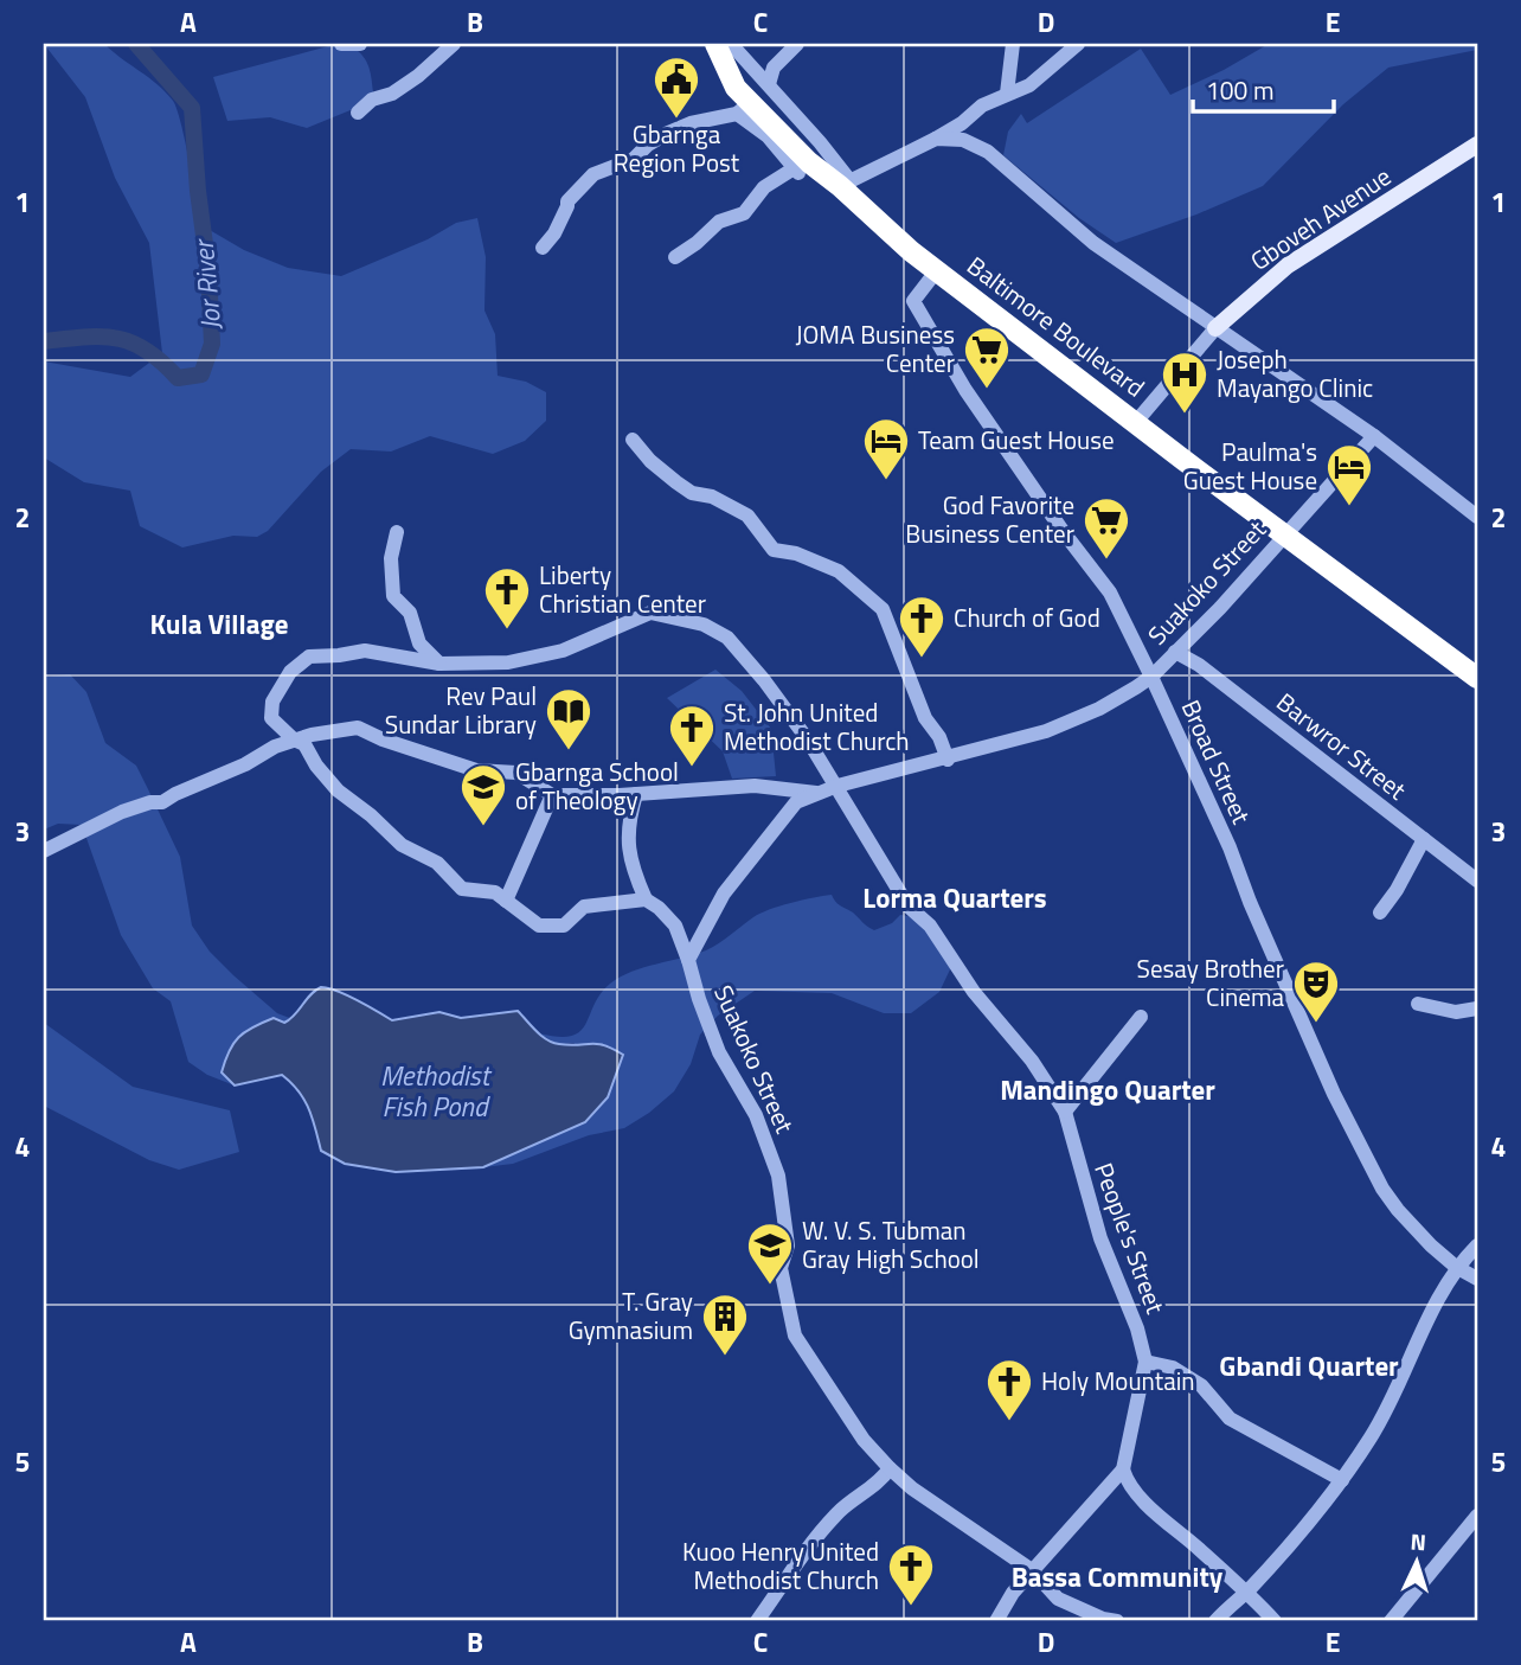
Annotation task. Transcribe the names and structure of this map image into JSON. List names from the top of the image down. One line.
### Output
{"streets":{"highway":["Baltimore Boulevard"],"main road":["Gboveh Avenue"],"street":["Suakoko Street","Barwror Street","Broad Street","People's Street"]},"crossings":[["Gboveh Avenue","Baltimore Boulevard"],["Baltimore Boulevard","Suakoko Street"],["Baltimore Boulevard","Broad Street"],["Suakoko Street","Barwror Street"],["Suakoko Street","Broad Street"],["Suakoko Street","People's Street"]],"districts":["Kula Village","Lorma Quarters","Mandingo Quarter","Gbandi Quarter","Bassa Community"],"water":["Jor River","Methodist Fish Pond"],"places":{"public building":["Gbarnga Region Post"],"supermarket":["JOMA Business Center","God Favorite Business Center"],"hospital":["Joseph Mayango Clinic"],"hotel":["Team Guest House","Paulma's Guest House"],"church":["Liberty Christian Center","Church of God","St. John United Methodist Church","Holy Mountain","Kuoo Henry United Methodist Church"],"library":["Rev Paul Sundar Library"],"school or university":["Gbarnga School of Theology","W. V. S. Tubman Gray High School"],"theatre":["Sesay Brother Cinema"],"building":["T. Gray Gymnasium"]},"scale_bar":"100 m","north":"top","grid":{"columns":["A","B","C","D","E"],"rows":["1","2","3","4","5"]}}
